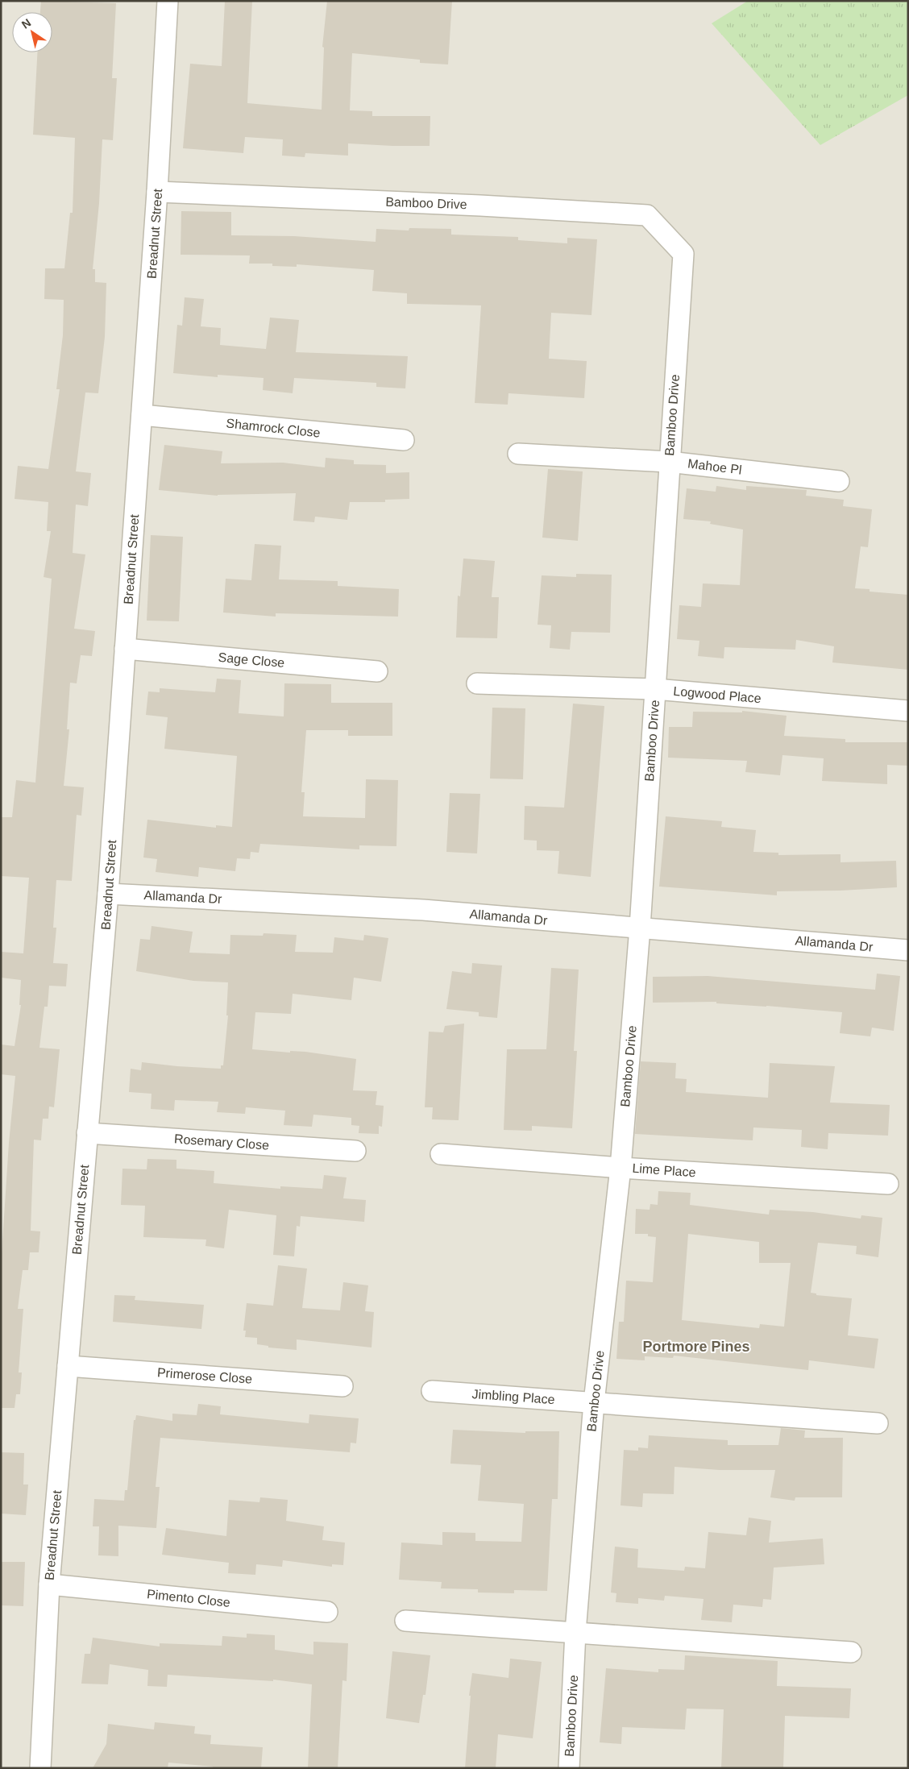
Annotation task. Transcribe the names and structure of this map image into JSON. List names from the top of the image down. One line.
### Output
{"streets":{"street":["Bamboo Drive","Breadnut Street","Shamrock Close","Mahoe Pl","Sage Close","Logwood Place","Allamanda Dr","Rosemary Close","Lime Place","Primerose Close","Jimbling Place","Pimento Close"]},"crossings":[["Bamboo Drive","Breadnut Street"],["Bamboo Drive","Mahoe Pl"],["Bamboo Drive","Logwood Place"],["Bamboo Drive","Allamanda Dr"],["Bamboo Drive","Lime Place"],["Bamboo Drive","Jimbling Place"],["Breadnut Street","Shamrock Close"],["Breadnut Street","Sage Close"],["Breadnut Street","Allamanda Dr"],["Breadnut Street","Rosemary Close"],["Breadnut Street","Primerose Close"],["Breadnut Street","Pimento Close"]],"districts":["Portmore Pines"],"north":"top left"}
